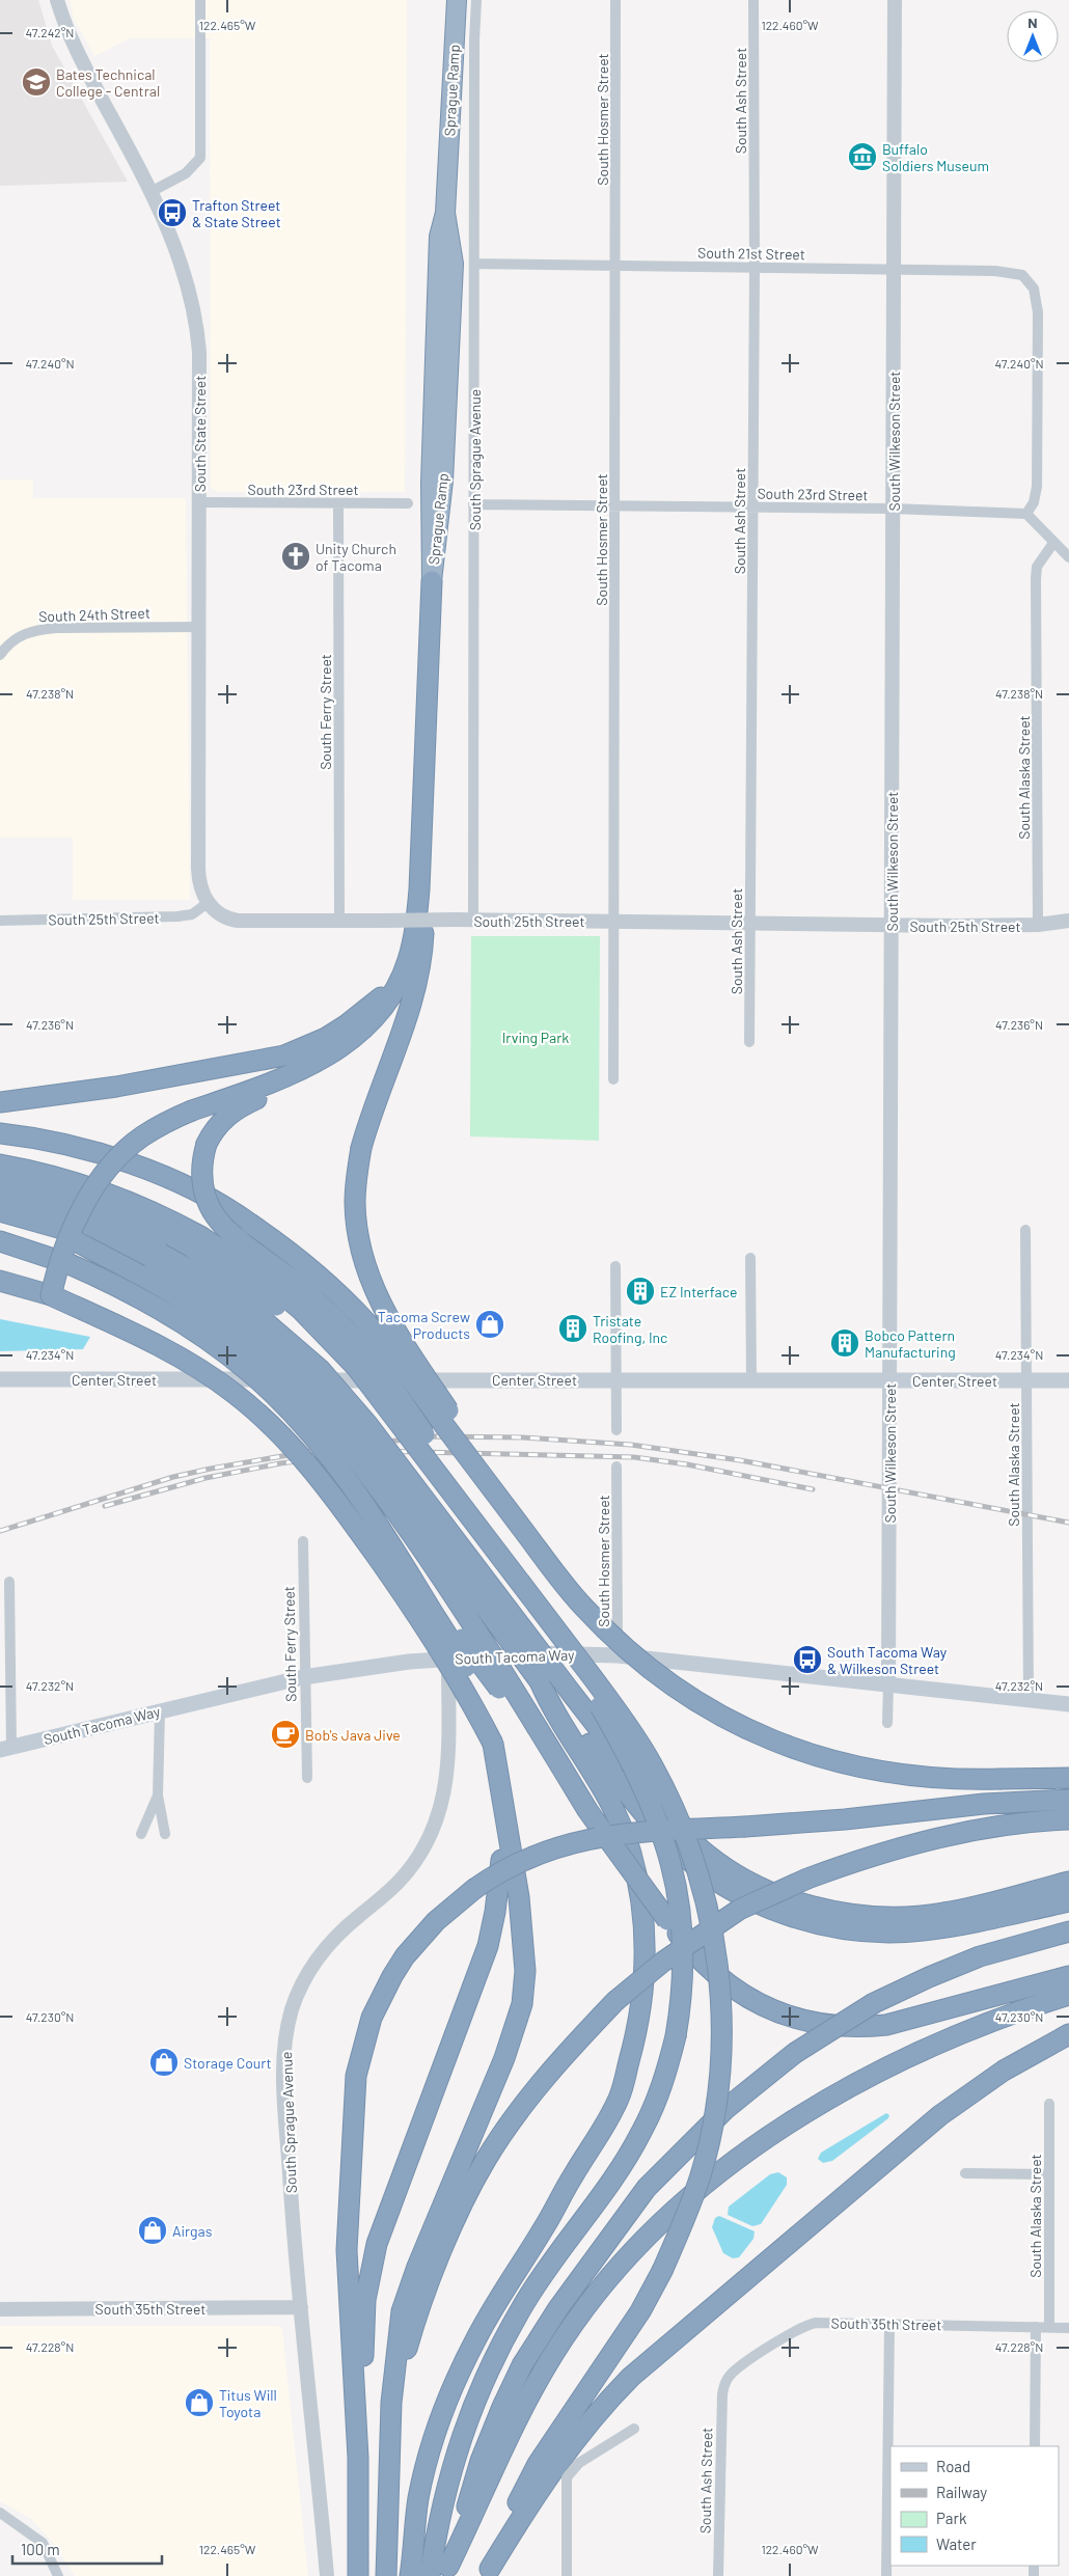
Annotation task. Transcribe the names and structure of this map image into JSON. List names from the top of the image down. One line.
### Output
{"streets":{"highway":["Sprague Ramp"],"main road":["Center Street","South Tacoma Way"],"street":["South Ash Street","South Hosmer Street","South 21st Street","South State Street","South Wilkeson Street","South Sprague Avenue","South 23rd Street","South 24th Street","South Ferry Street","South Alaska Street","South 25th Street","South 35th Street"]},"crossings":[["South Ash Street","South 21st Street"],["South Ash Street","South 23rd Street"],["South Ash Street","South 25th Street"],["South Ash Street","South 35th Street"],["South Hosmer Street","South 21st Street"],["South Hosmer Street","South 23rd Street"],["South Hosmer Street","South 25th Street"],["South Hosmer Street","South Tacoma Way"],["South 21st Street","South Wilkeson Street"],["South 21st Street","South Sprague Avenue"],["South 21st Street","South 23rd Street"],["South State Street","South 23rd Street"],["South State Street","South 24th Street"],["South State Street","South 25th Street"],["South Wilkeson Street","South 23rd Street"],["South Wilkeson Street","South 25th Street"],["South Wilkeson Street","Center Street"],["South Wilkeson Street","South Tacoma Way"],["South Sprague Avenue","South 23rd Street"],["South Sprague Avenue","South 25th Street"],["South Sprague Avenue","South Tacoma Way"],["South Sprague Avenue","South 35th Street"],["South 23rd Street","South Ferry Street"],["South Ferry Street","South 25th Street"],["South Ferry Street","South Tacoma Way"],["South Alaska Street","South 25th Street"],["South Alaska Street","Center Street"],["South Alaska Street","South Tacoma Way"],["South Alaska Street","South 35th Street"]],"parks":["Irving Park"],"places":{"school or university":["Bates Technical College - Central"],"museum":["Buffalo Soldiers Museum"],"bus stop":["Trafton Street & State Street","South Tacoma Way & Wilkeson Street"],"church":["Unity Church of Tacoma"],"building":["EZ Interface","Tristate Roofing, Inc","Bobco Pattern Manufacturing"],"shop":["Tacoma Screw Products","Storage Court","Airgas","Titus Will Toyota"],"cafe":["Bob's Java Jive"]},"legend":["Road","Railway","Park","Water"],"scale_bar":"100 m","north":"top","coordinates":["122.465°W","122.460°W","47.242°N","47.240°N","47.238°N","47.236°N","47.234°N","47.232°N","47.230°N","47.228°N"]}
